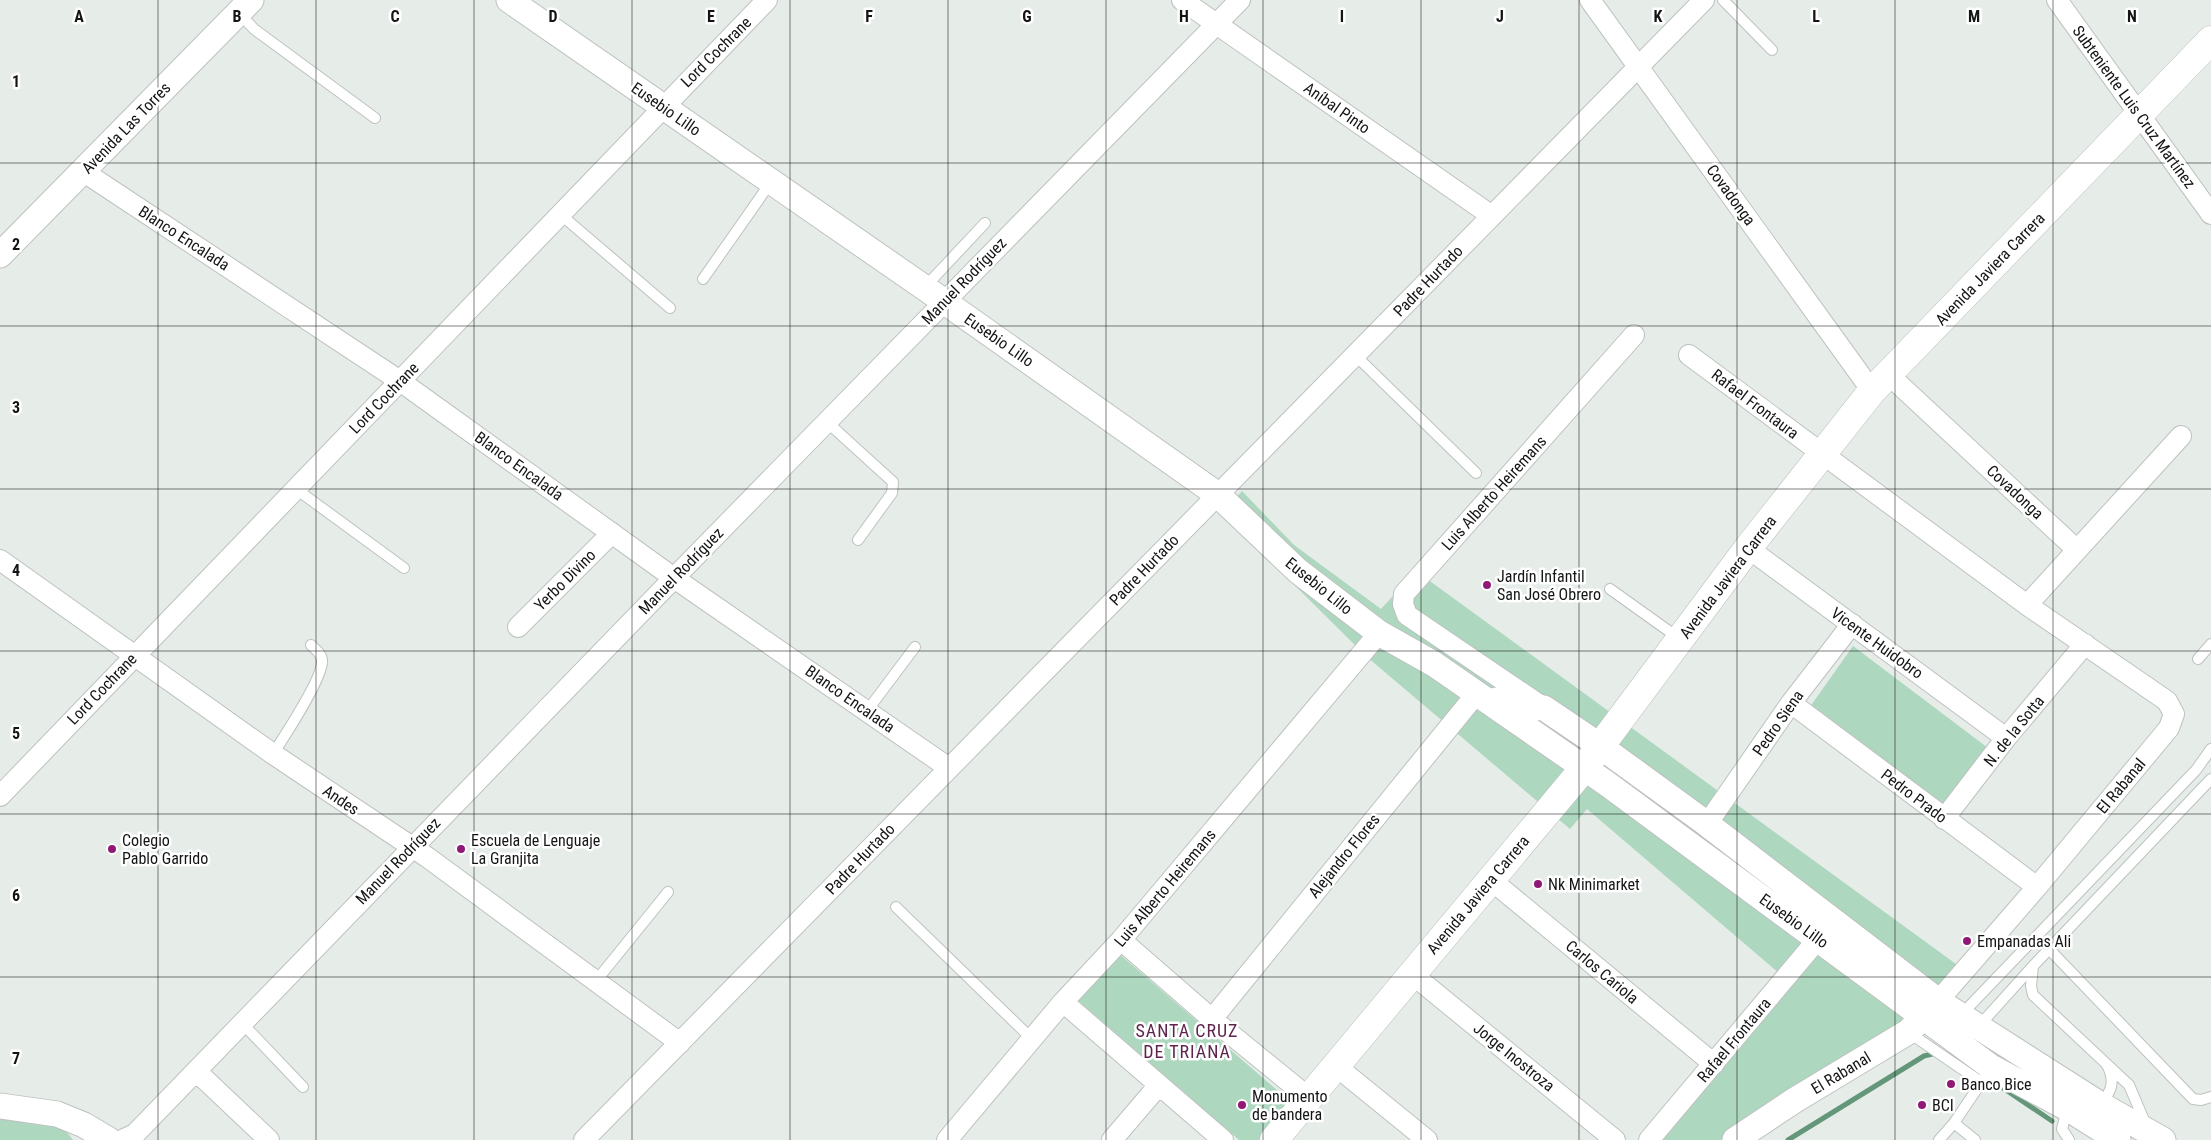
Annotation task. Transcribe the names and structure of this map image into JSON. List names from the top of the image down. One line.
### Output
{"streets":{"main road":["Avenida Javiera Carrera"],"street":["Lord Cochrane","Subteniente Luis Cruz Martínez","Aníbal Pinto","Eusebio Lillo","Avenida Las Torres","Covadonga","Blanco Encalada","Manuel Rodríguez","Padre Hurtado","Rafael Frontaura","Luis Alberto Heiremans","Yerbo Divino","Vicente Huidobro","Pedro Siena","N. de la Sotta","El Rabanal","Pedro Prado","Andes","Alejandro Flores","Carlos Cariola","Jorge Inostroza"]},"crossings":[["Lord Cochrane","Eusebio Lillo"],["Lord Cochrane","Blanco Encalada"],["Lord Cochrane","Andes"],["Subteniente Luis Cruz Martínez","Avenida Javiera Carrera"],["Aníbal Pinto","Manuel Rodríguez"],["Aníbal Pinto","Padre Hurtado"],["Eusebio Lillo","Avenida Javiera Carrera"],["Eusebio Lillo","Manuel Rodríguez"],["Eusebio Lillo","Padre Hurtado"],["Eusebio Lillo","Rafael Frontaura"],["Eusebio Lillo","Luis Alberto Heiremans"],["Eusebio Lillo","Pedro Siena"],["Eusebio Lillo","El Rabanal"],["Eusebio Lillo","Alejandro Flores"],["Avenida Las Torres","Blanco Encalada"],["Covadonga","Avenida Javiera Carrera"],["Covadonga","Padre Hurtado"],["Blanco Encalada","Manuel Rodríguez"],["Blanco Encalada","Padre Hurtado"],["Blanco Encalada","Yerbo Divino"],["Avenida Javiera Carrera","Rafael Frontaura"],["Avenida Javiera Carrera","Vicente Huidobro"],["Avenida Javiera Carrera","El Rabanal"],["Avenida Javiera Carrera","Carlos Cariola"],["Avenida Javiera Carrera","Jorge Inostroza"],["Manuel Rodríguez","Andes"],["Padre Hurtado","Andes"],["Rafael Frontaura","El Rabanal"],["Rafael Frontaura","Carlos Cariola"],["Vicente Huidobro","Pedro Siena"],["Vicente Huidobro","N. de la Sotta"],["Pedro Siena","Pedro Prado"],["N. de la Sotta","El Rabanal"],["N. de la Sotta","Pedro Prado"],["El Rabanal","Pedro Prado"]],"districts":["SANTA CRUZ DE TRIANA"],"places":["Jardín Infantil San José Obrero","Colegio Pablo Garrido","Escuela de Lenguaje La Granjita","Nk Minimarket","Empanadas Ali","Banco Bice","Monumento de bandera","BCI"],"grid":{"columns":["A","B","C","D","E","F","G","H","I","J","K","L","M","N"],"rows":["1","2","3","4","5","6","7"]}}
